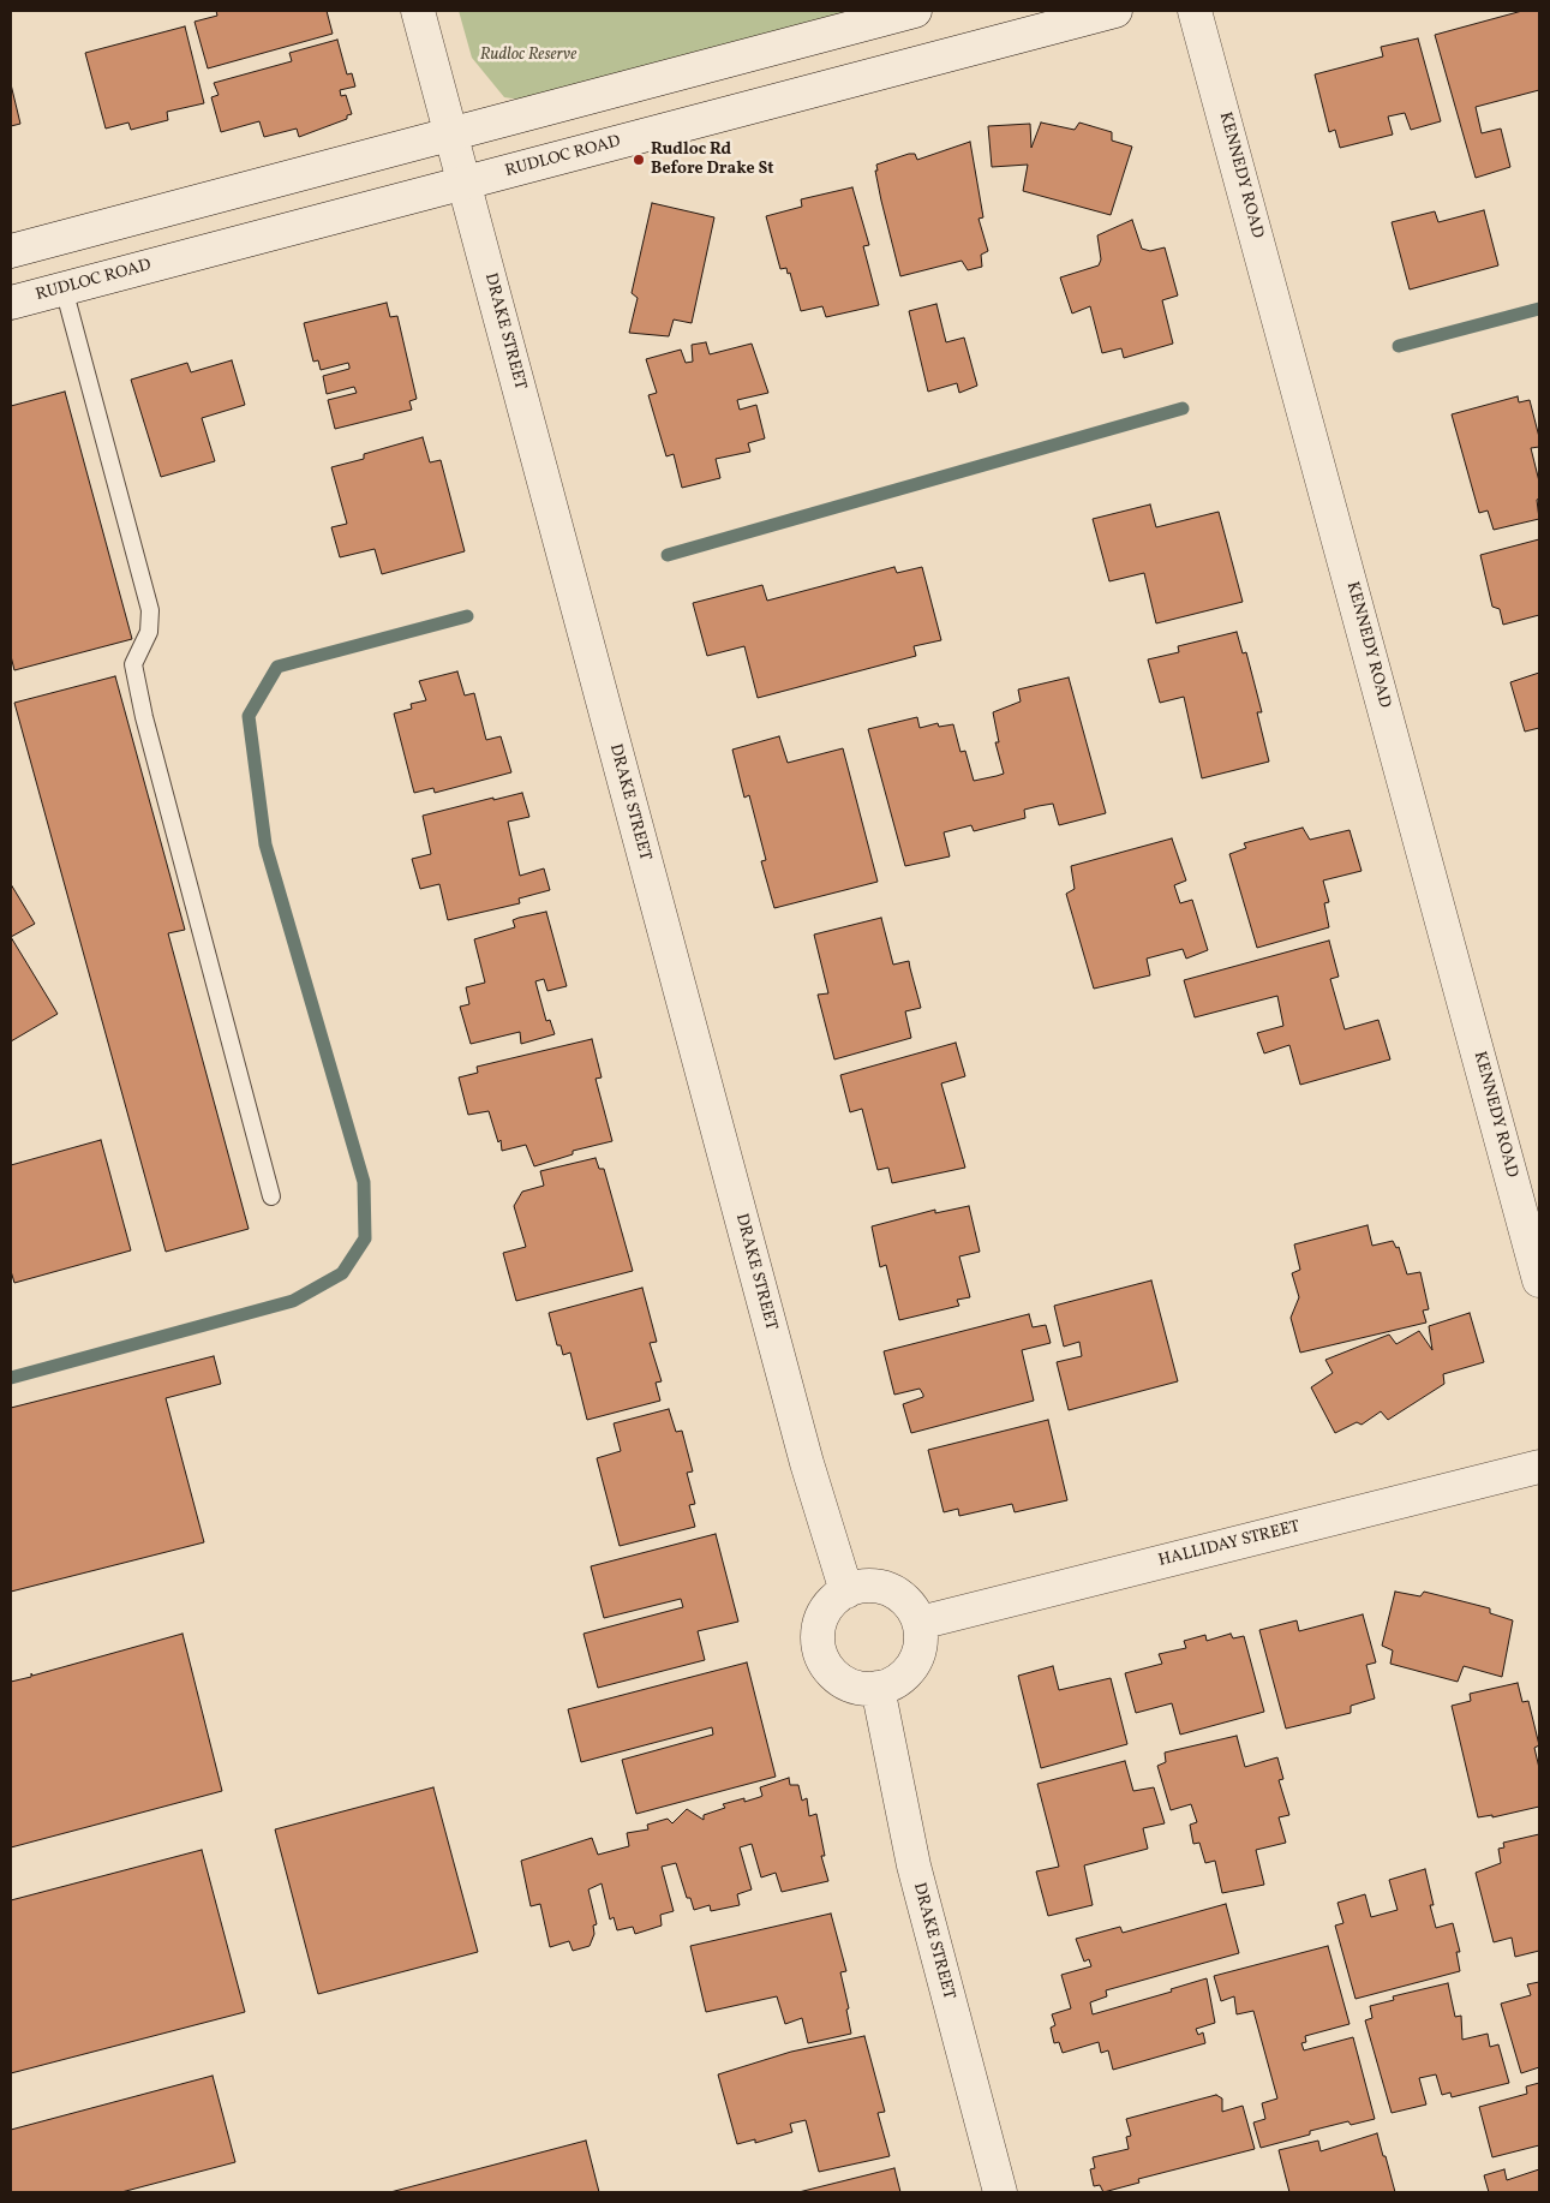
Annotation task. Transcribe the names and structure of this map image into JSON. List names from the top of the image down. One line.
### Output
{"streets":{"street":["RUDLOC ROAD","KENNEDY ROAD","DRAKE STREET","HALLIDAY STREET"]},"crossings":[["RUDLOC ROAD","DRAKE STREET"],["DRAKE STREET","HALLIDAY STREET"]],"parks":["Rudloc Reserve"],"places":["Rudloc Rd Before Drake St"]}
